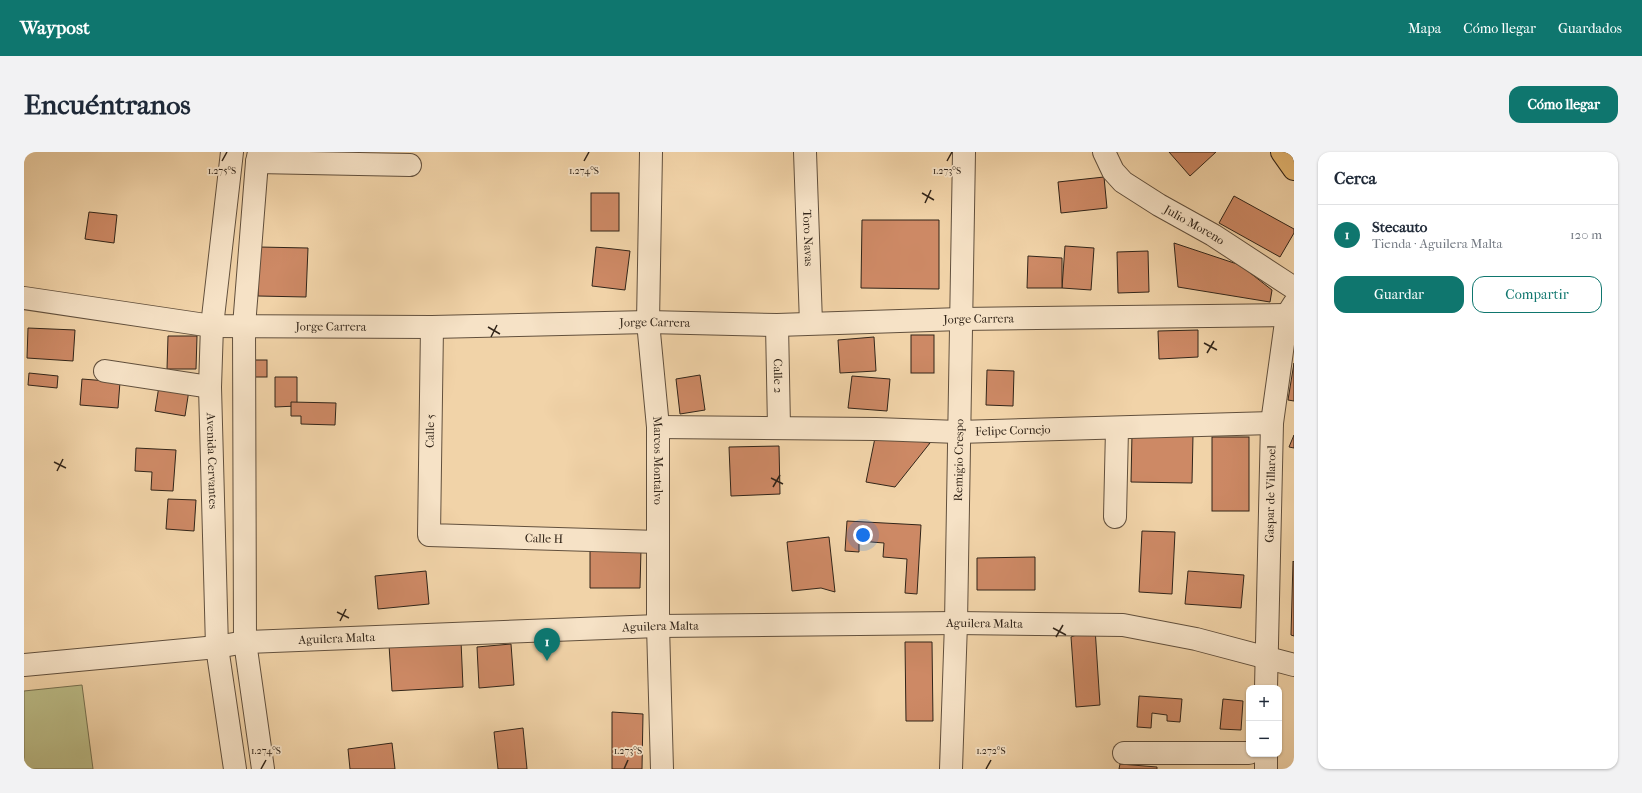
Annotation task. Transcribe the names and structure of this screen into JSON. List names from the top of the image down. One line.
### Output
{"streets":{"street":["Julio Moreno","Toro Navas","Jorge Carrera","Calle 2","Calle 5","Felipe Cornejo","Marcos Montalvo","Avenida Cervantes","Remigio Crespo","Gaspar de Villaroel","Calle H","Aguilera Malta"]},"crossings":[["Toro Navas","Jorge Carrera"],["Jorge Carrera","Calle 2"],["Jorge Carrera","Calle 5"],["Jorge Carrera","Marcos Montalvo"],["Jorge Carrera","Avenida Cervantes"],["Jorge Carrera","Remigio Crespo"],["Jorge Carrera","Gaspar de Villaroel"],["Calle 2","Felipe Cornejo"],["Calle 5","Calle H"],["Felipe Cornejo","Marcos Montalvo"],["Felipe Cornejo","Remigio Crespo"],["Felipe Cornejo","Gaspar de Villaroel"],["Marcos Montalvo","Calle H"],["Marcos Montalvo","Aguilera Malta"],["Avenida Cervantes","Aguilera Malta"],["Remigio Crespo","Aguilera Malta"],["Gaspar de Villaroel","Aguilera Malta"]],"page":{"header":"Waypost","nav":["Mapa","Cómo llegar","Guardados"],"buttons":["Cómo llegar",["Guardar","Compartir"]],"title":"Encuéntranos","heading":"Cerca","list":[{"mark":"1","name":"Stecauto","note":"Tienda · Aguilera Malta","value":"120 m"}],"pins":"1","map_buttons":["+","−"]},"coordinates":["1.275°S","1.274°S","1.273°S","1.272°S"]}
